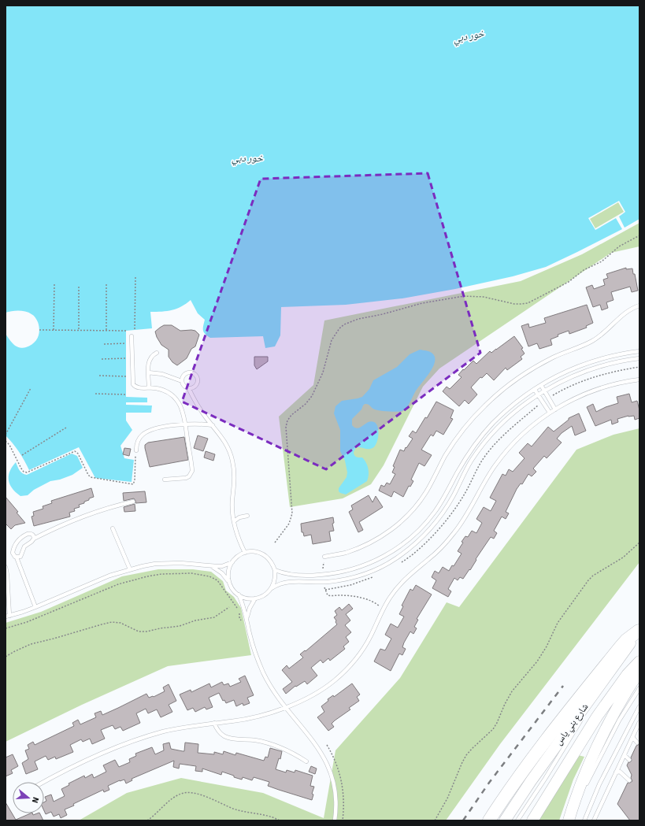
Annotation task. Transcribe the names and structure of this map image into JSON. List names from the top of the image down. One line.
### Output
{"streets":{"main road":["شارع بني ياس"]},"water":["خور دبي"],"north":"right"}
